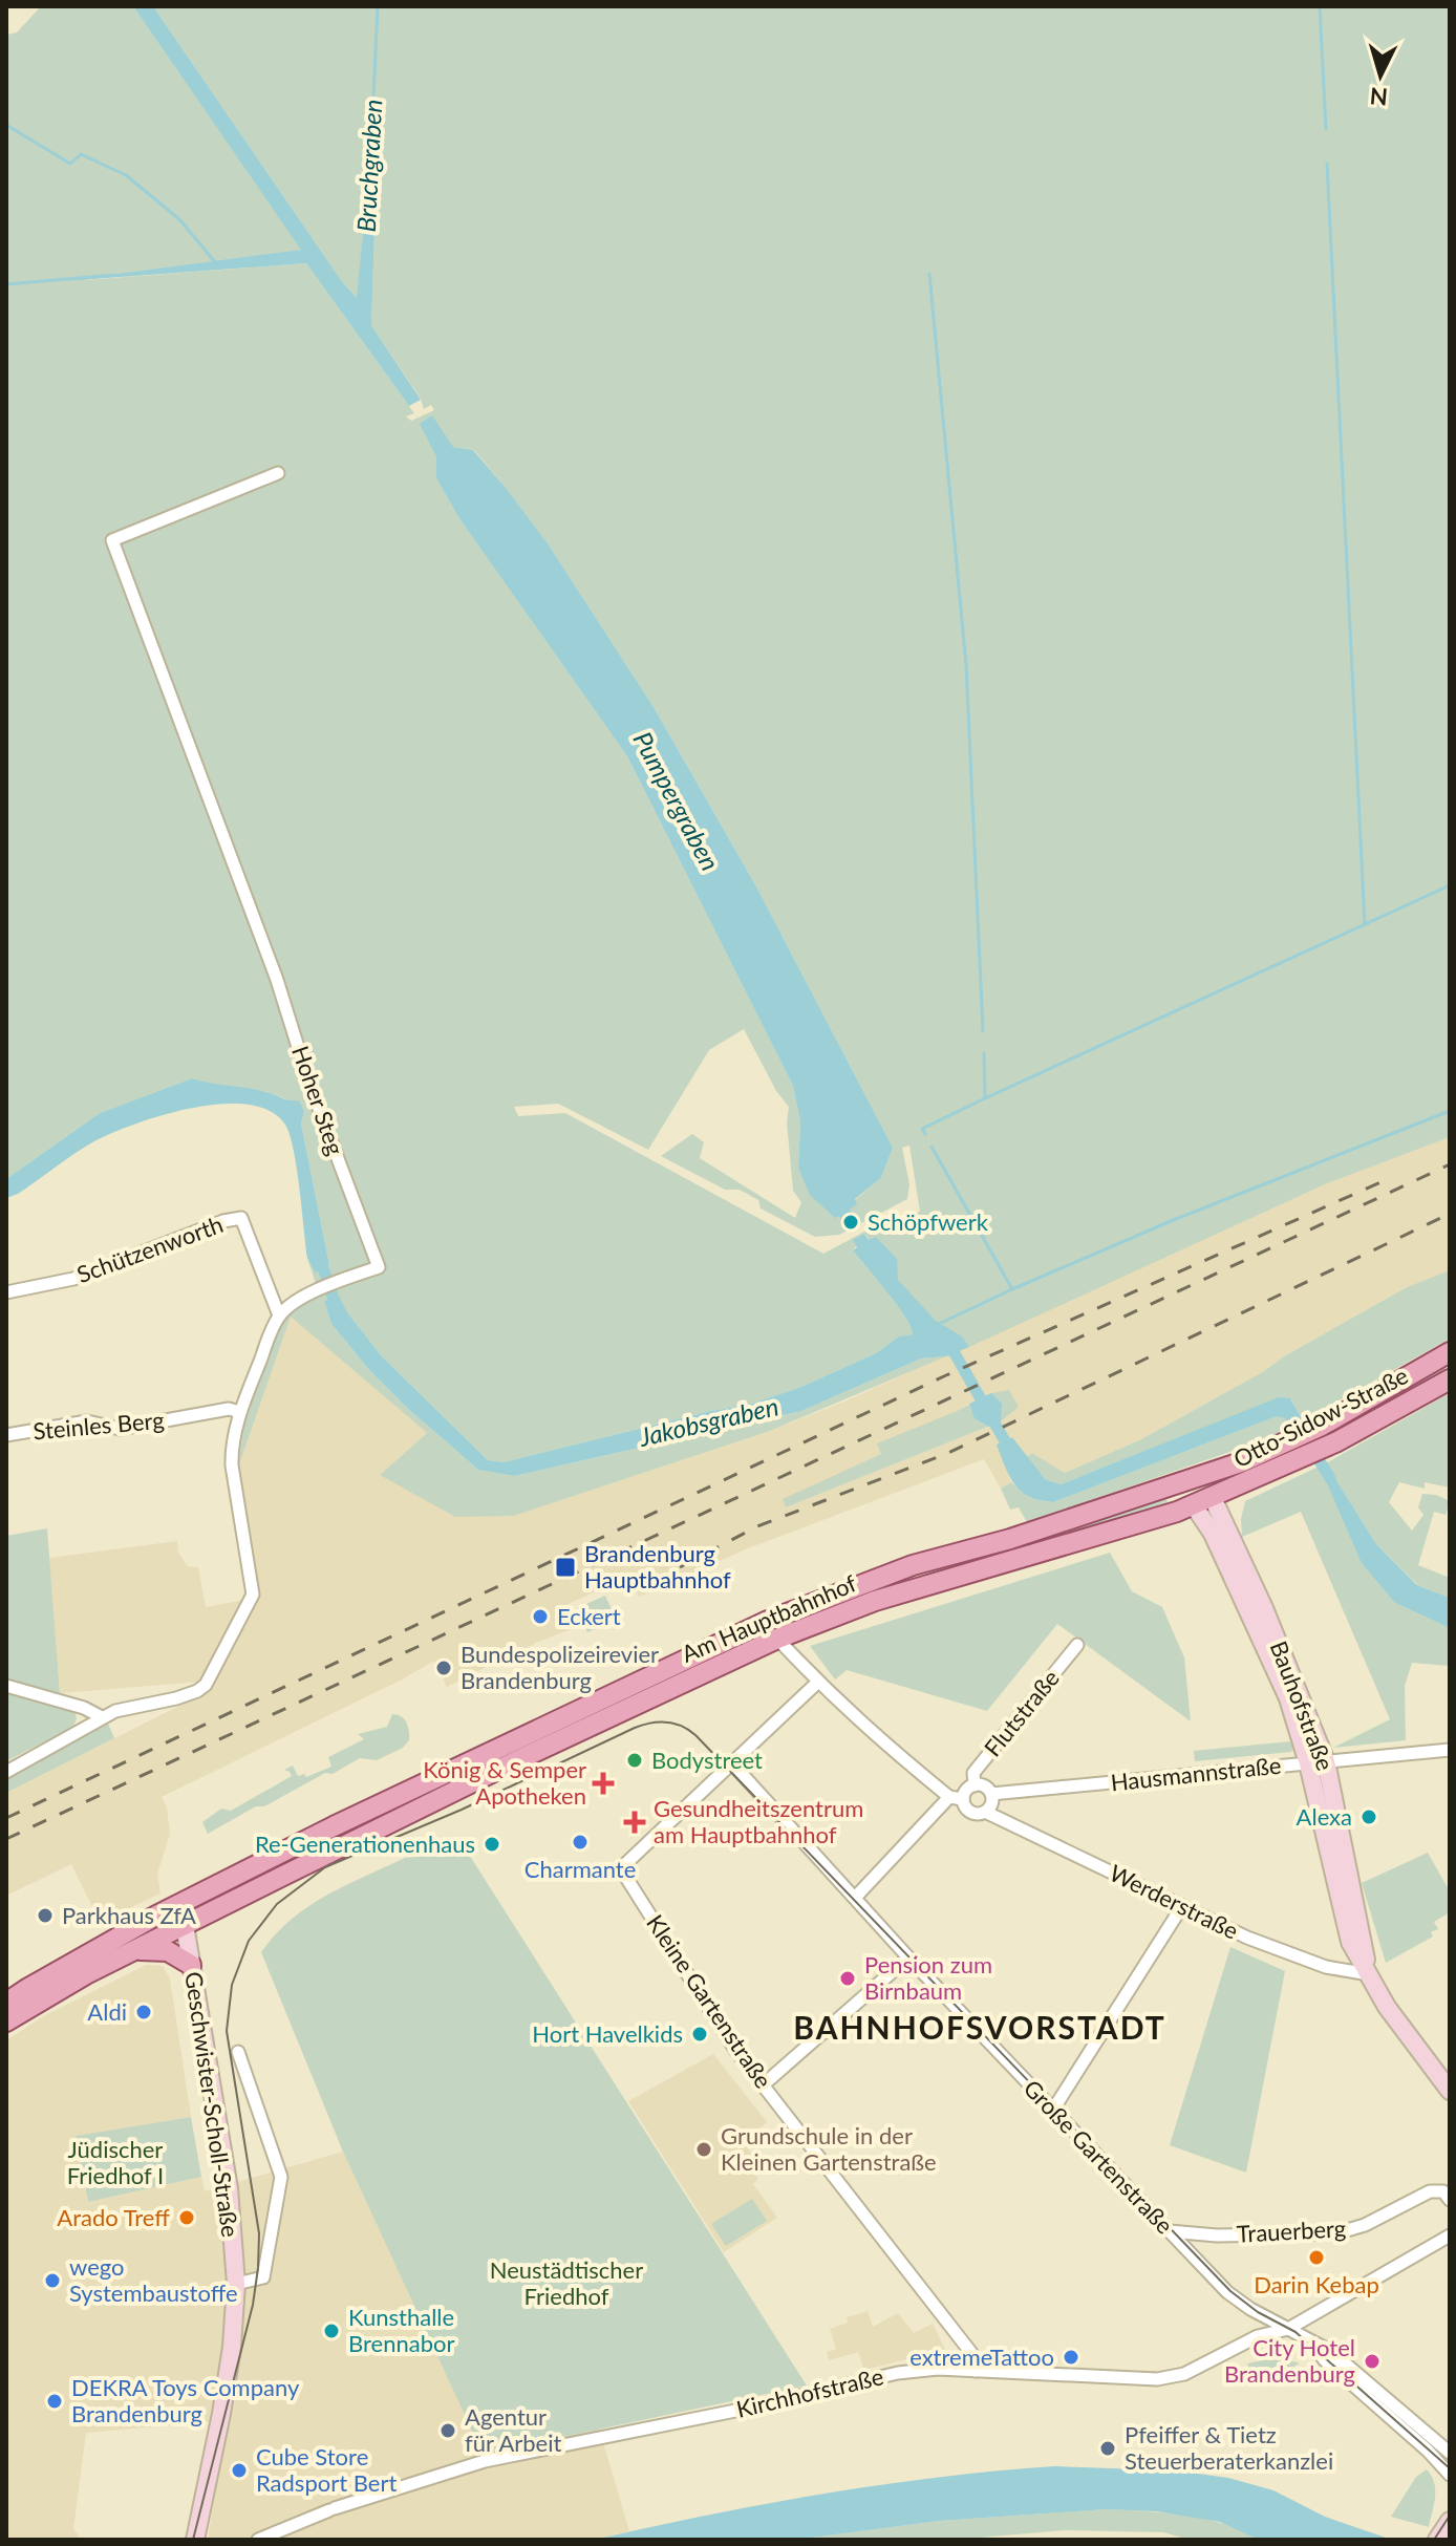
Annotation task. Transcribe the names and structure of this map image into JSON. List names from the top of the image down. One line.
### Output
{"streets":{"main road":["Otto-Sidow-Straße","Am Hauptbahnhof"],"street":["Hoher Steg","Schützenworth","Steinles Berg","Bauhofstraße","Flutstraße","Hausmannstraße","Werderstraße","Kleine Gartenstraße","Geschwister-Scholl-Straße","Große Gartenstraße","Trauerberg","Kirchhofstraße"]},"crossings":[["Hoher Steg","Schützenworth"],["Otto-Sidow-Straße","Am Hauptbahnhof"],["Otto-Sidow-Straße","Bauhofstraße"],["Am Hauptbahnhof","Bauhofstraße"],["Am Hauptbahnhof","Geschwister-Scholl-Straße"],["Bauhofstraße","Hausmannstraße"],["Bauhofstraße","Werderstraße"],["Flutstraße","Hausmannstraße"],["Flutstraße","Werderstraße"],["Hausmannstraße","Werderstraße"],["Kleine Gartenstraße","Große Gartenstraße"],["Kleine Gartenstraße","Kirchhofstraße"],["Große Gartenstraße","Trauerberg"],["Große Gartenstraße","Kirchhofstraße"]],"districts":["BAHNHOFSVORSTADT"],"water":["Bruchgraben","Pumpergraben","Jakobsgraben"],"parks":["Jüdischer Friedhof I","Neustädtischer Friedhof"],"places":{"other":["Schöpfwerk","Eckert","Bundespolizeirevier Brandenburg","Bodystreet","Alexa","Charmante","Re-Generationenhaus","Parkhaus ZfA","Pension zum Birnbaum","Aldi","Hort Havelkids","Grundschule in der Kleinen Gartenstraße","Arado Treff","Darin Kebap","wego Systembaustoffe","Kunsthalle Brennabor","extremeTattoo","City Hotel Brandenburg","DEKRA Toys Company Brandenburg","Agentur für Arbeit","Pfeiffer & Tietz Steuerberaterkanzlei","Cube Store Radsport Bert"],"transit":["Brandenburg Hauptbahnhof"],"health":["König & Semper Apotheken","Gesundheitszentrum am Hauptbahnhof"]},"north":"bottom"}
